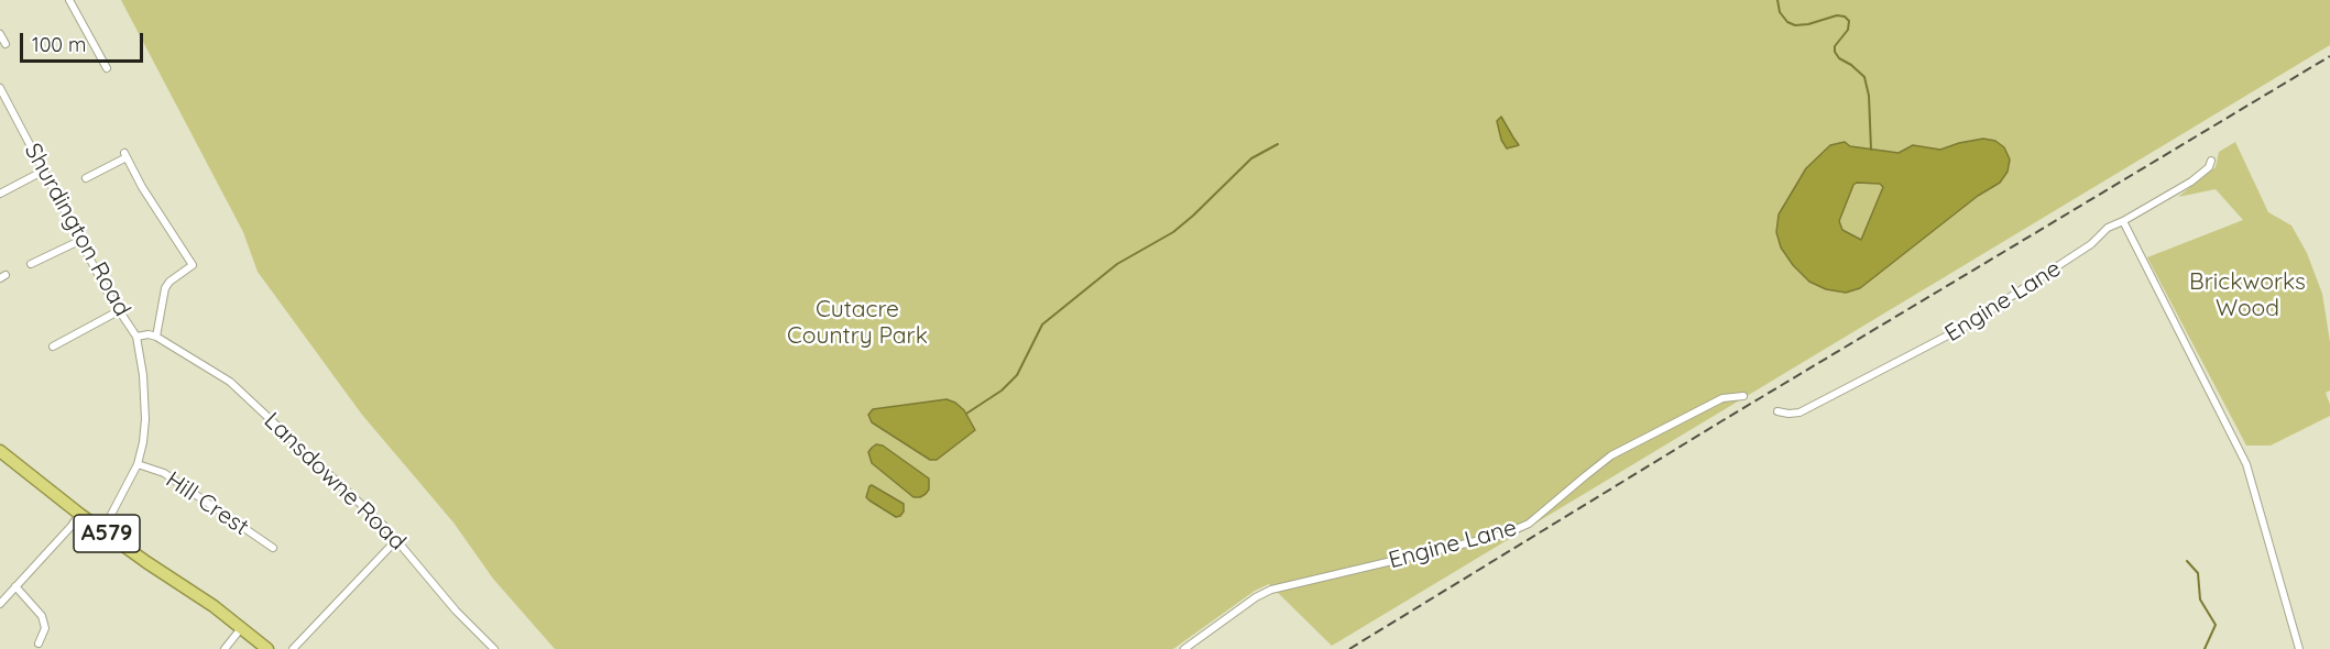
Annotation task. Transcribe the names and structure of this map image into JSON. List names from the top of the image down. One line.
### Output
{"streets":{"highway":["A579"],"street":["Shurdington Road","Engine Lane","Lansdowne Road","Hill Crest"]},"parks":["Brickworks Wood","Cutacre Country Park"],"scale_bar":"100 m"}
